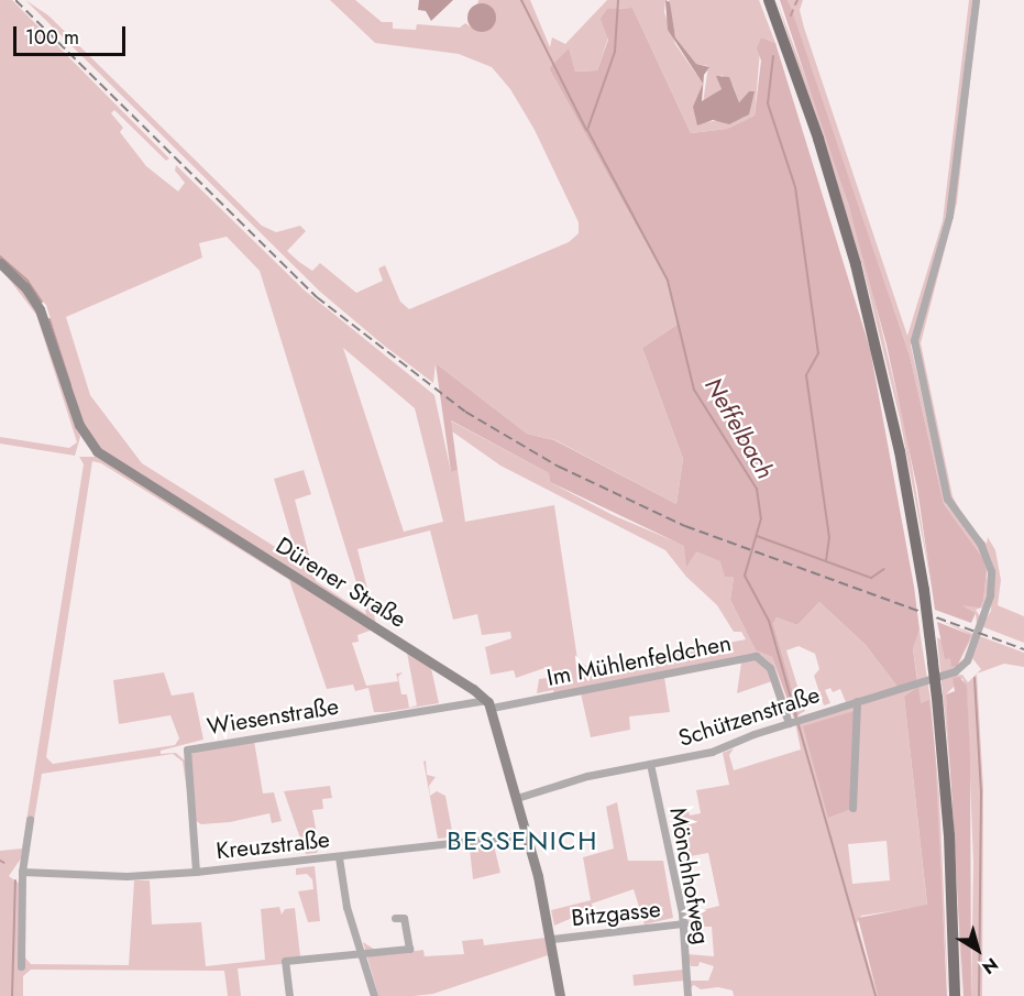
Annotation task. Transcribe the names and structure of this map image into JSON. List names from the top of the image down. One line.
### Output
{"streets":{"street":["Dürener Straße","Im Mühlenfeldchen","Wiesenstraße","Schützenstraße","Kreuzstraße","Mönchhofweg","Bitzgasse"]},"crossings":[["Dürener Straße","Im Mühlenfeldchen"],["Dürener Straße","Wiesenstraße"],["Im Mühlenfeldchen","Wiesenstraße"],["Im Mühlenfeldchen","Schützenstraße"],["Wiesenstraße","Kreuzstraße"],["Schützenstraße","Mönchhofweg"],["Mönchhofweg","Bitzgasse"]],"districts":["BESSENICH"],"water":["Neffelbach"],"scale_bar":"100 m","north":"bottom right"}
